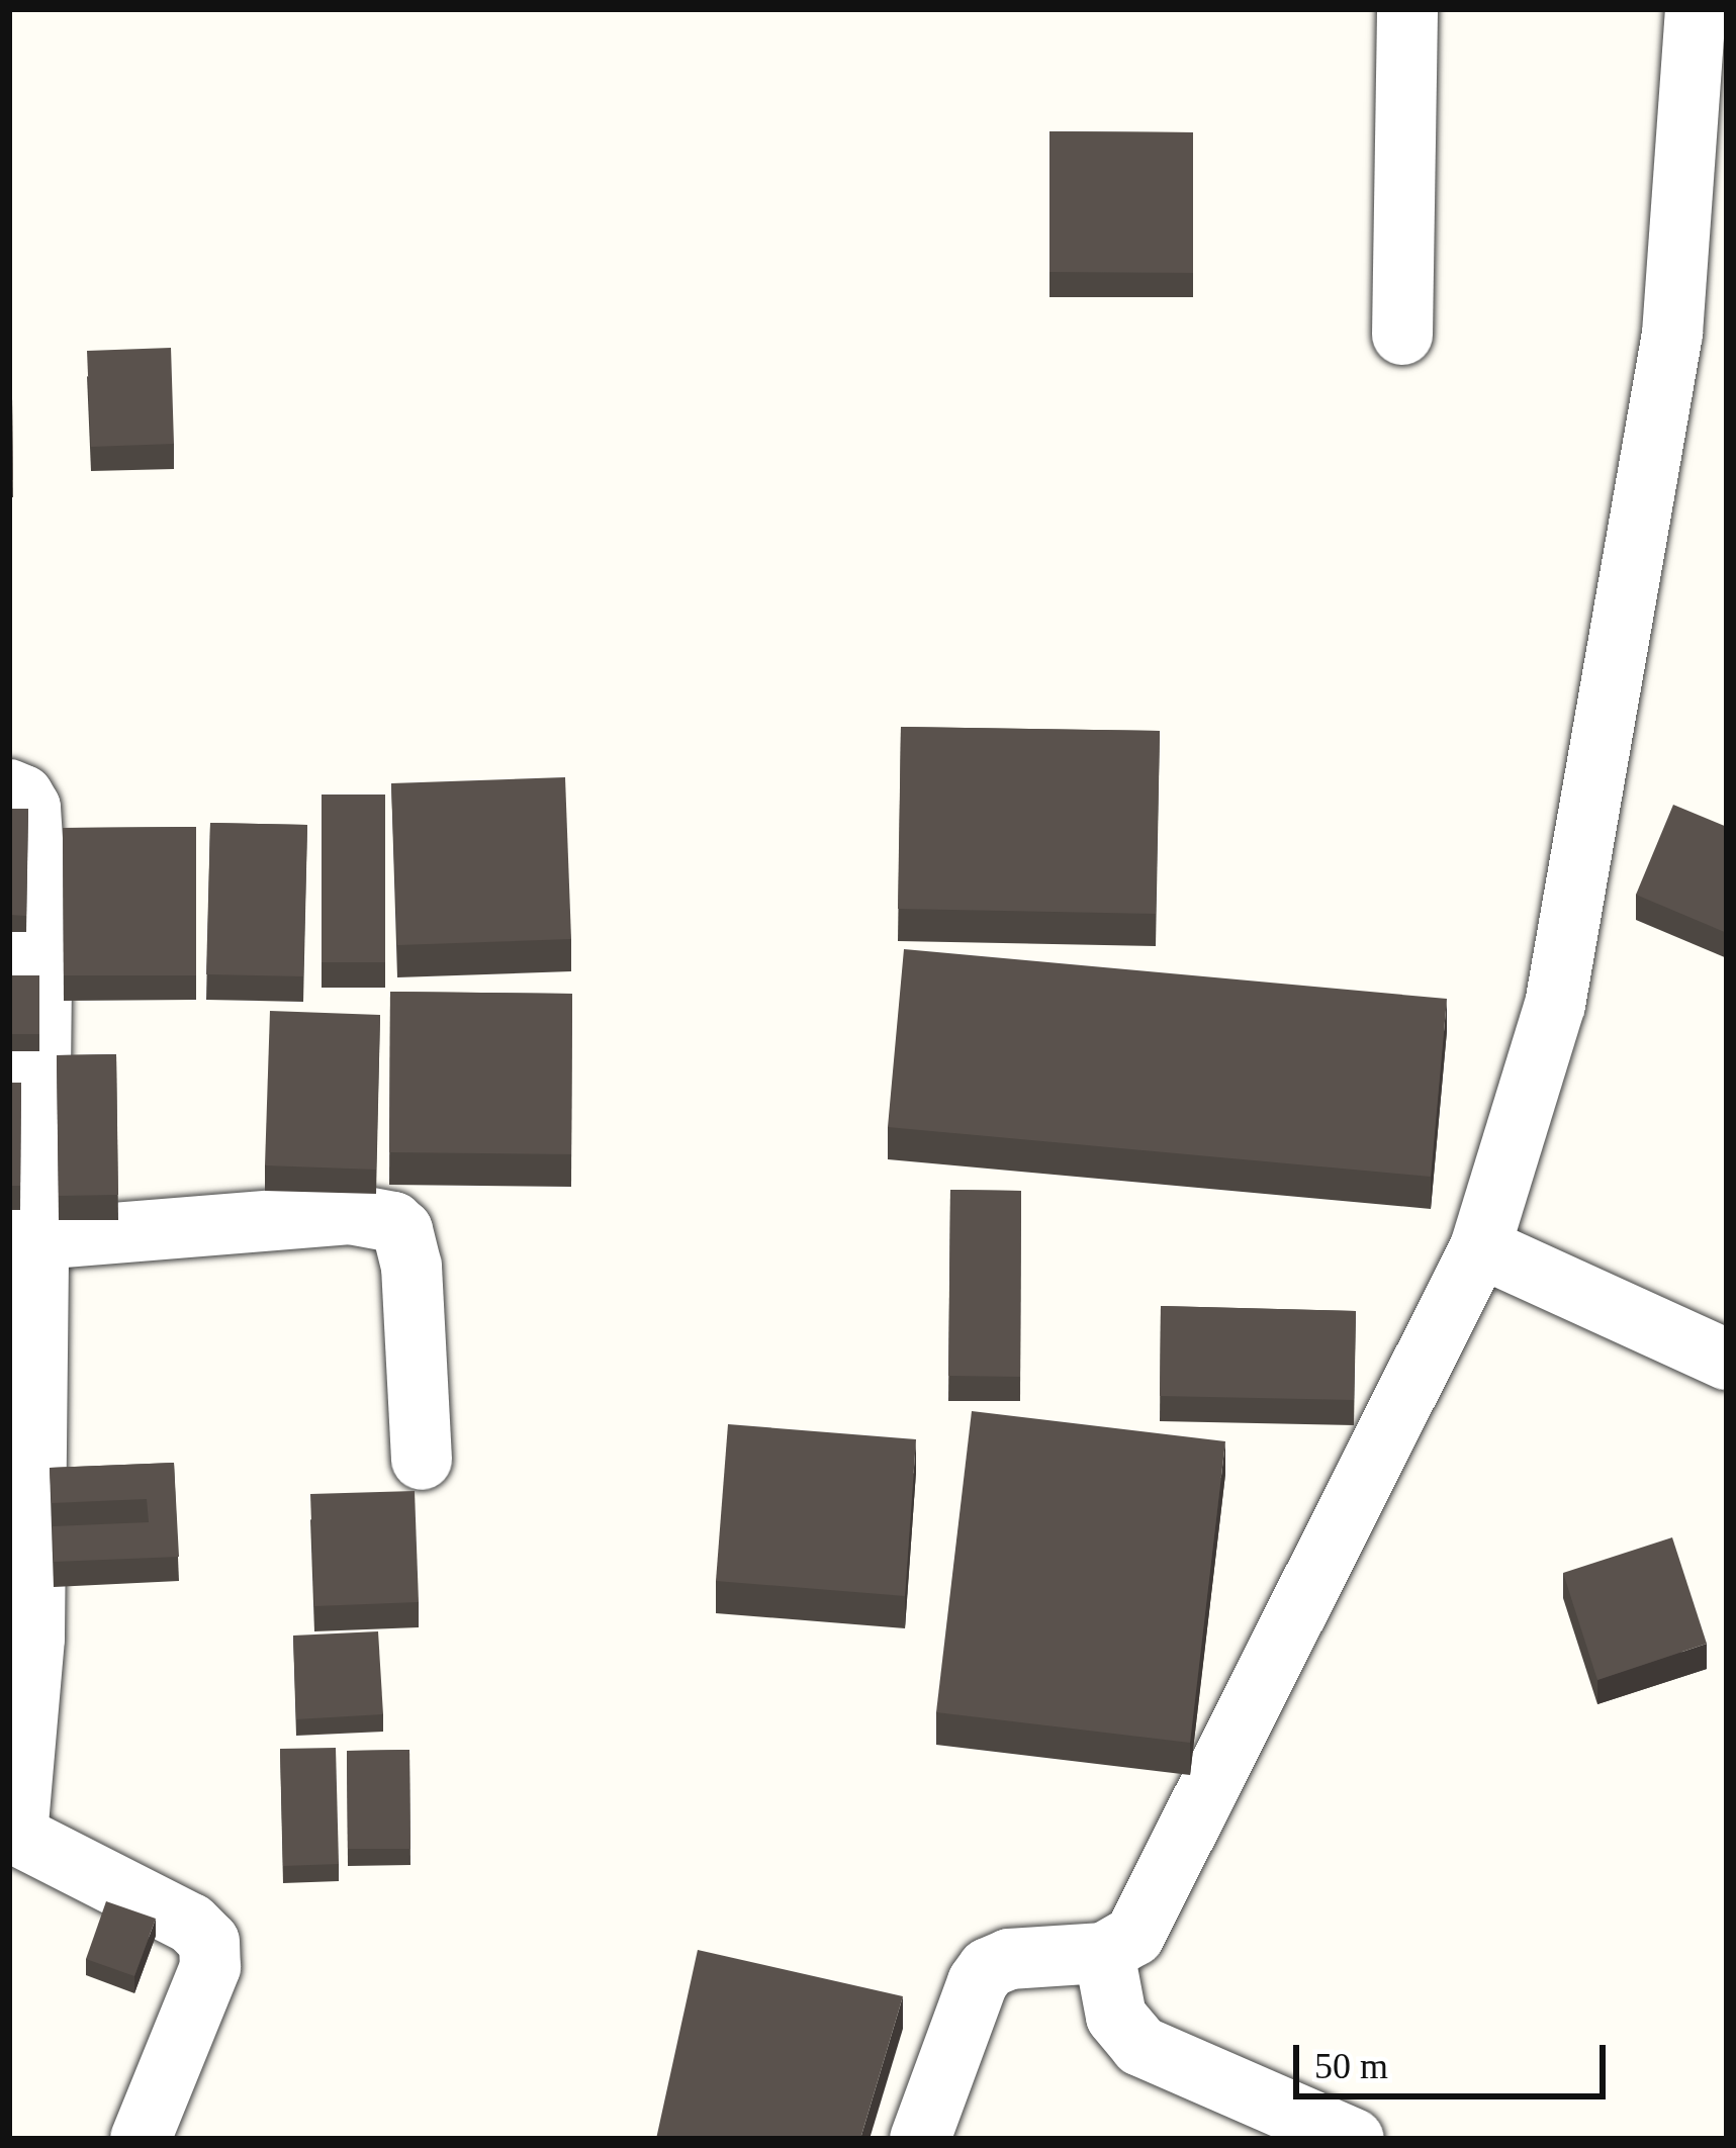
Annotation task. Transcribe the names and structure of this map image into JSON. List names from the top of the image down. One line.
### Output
{"scale_bar":"50 m"}
